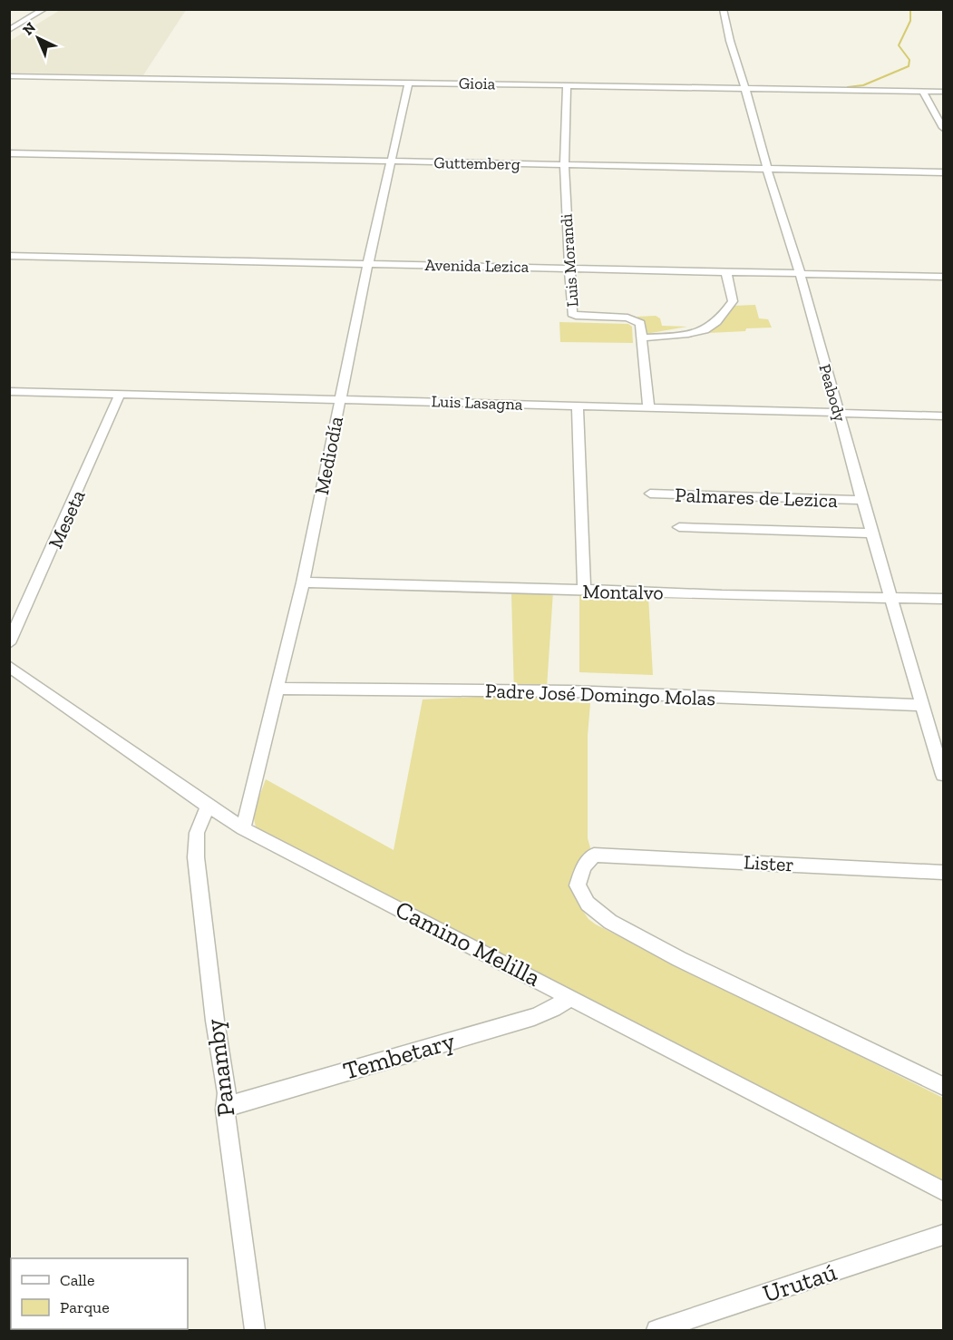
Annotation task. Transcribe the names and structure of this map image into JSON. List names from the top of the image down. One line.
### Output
{"streets":{"street":["Gioia","Guttemberg","Luis Morandi","Avenida Lezica","Peabody","Luis Lasagna","Mediodía","Palmares de Lezica","Meseta","Montalvo","Padre José Domingo Molas","Lister","Camino Melilla","Tembetary","Panamby","Urutaú"]},"crossings":[["Gioia","Luis Morandi"],["Gioia","Peabody"],["Gioia","Mediodía"],["Guttemberg","Luis Morandi"],["Guttemberg","Peabody"],["Guttemberg","Mediodía"],["Luis Morandi","Avenida Lezica"],["Avenida Lezica","Peabody"],["Avenida Lezica","Mediodía"],["Peabody","Luis Lasagna"],["Peabody","Palmares de Lezica"],["Peabody","Montalvo"],["Peabody","Padre José Domingo Molas"],["Luis Lasagna","Mediodía"],["Luis Lasagna","Meseta"],["Mediodía","Montalvo"],["Mediodía","Padre José Domingo Molas"],["Mediodía","Camino Melilla"],["Camino Melilla","Tembetary"],["Camino Melilla","Panamby"],["Tembetary","Panamby"]],"legend":["Calle","Parque"],"north":"top left"}
